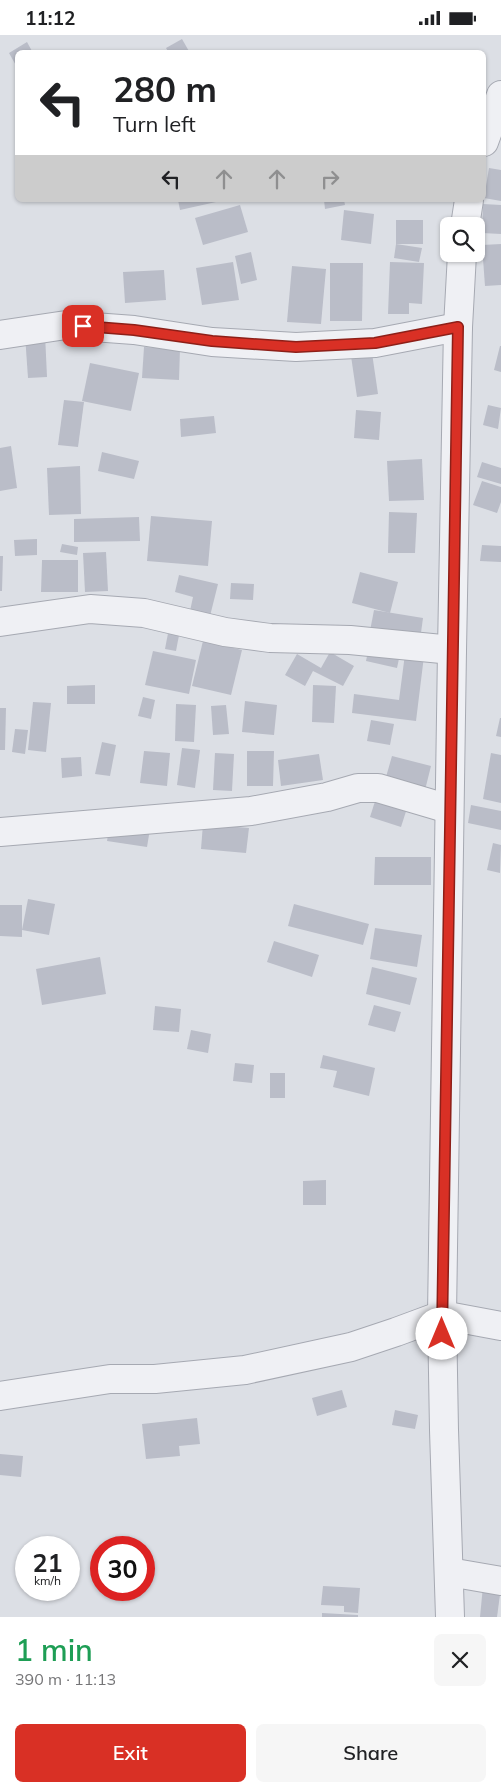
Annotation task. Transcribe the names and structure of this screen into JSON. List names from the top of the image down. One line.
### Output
{"page":{"status":"11:12","turn":["280 m","Turn left"],"speed":"21 km/h","limit":"30","heading":["1 min","390 m · 11:13"],"buttons":["Exit","Share"]}}
